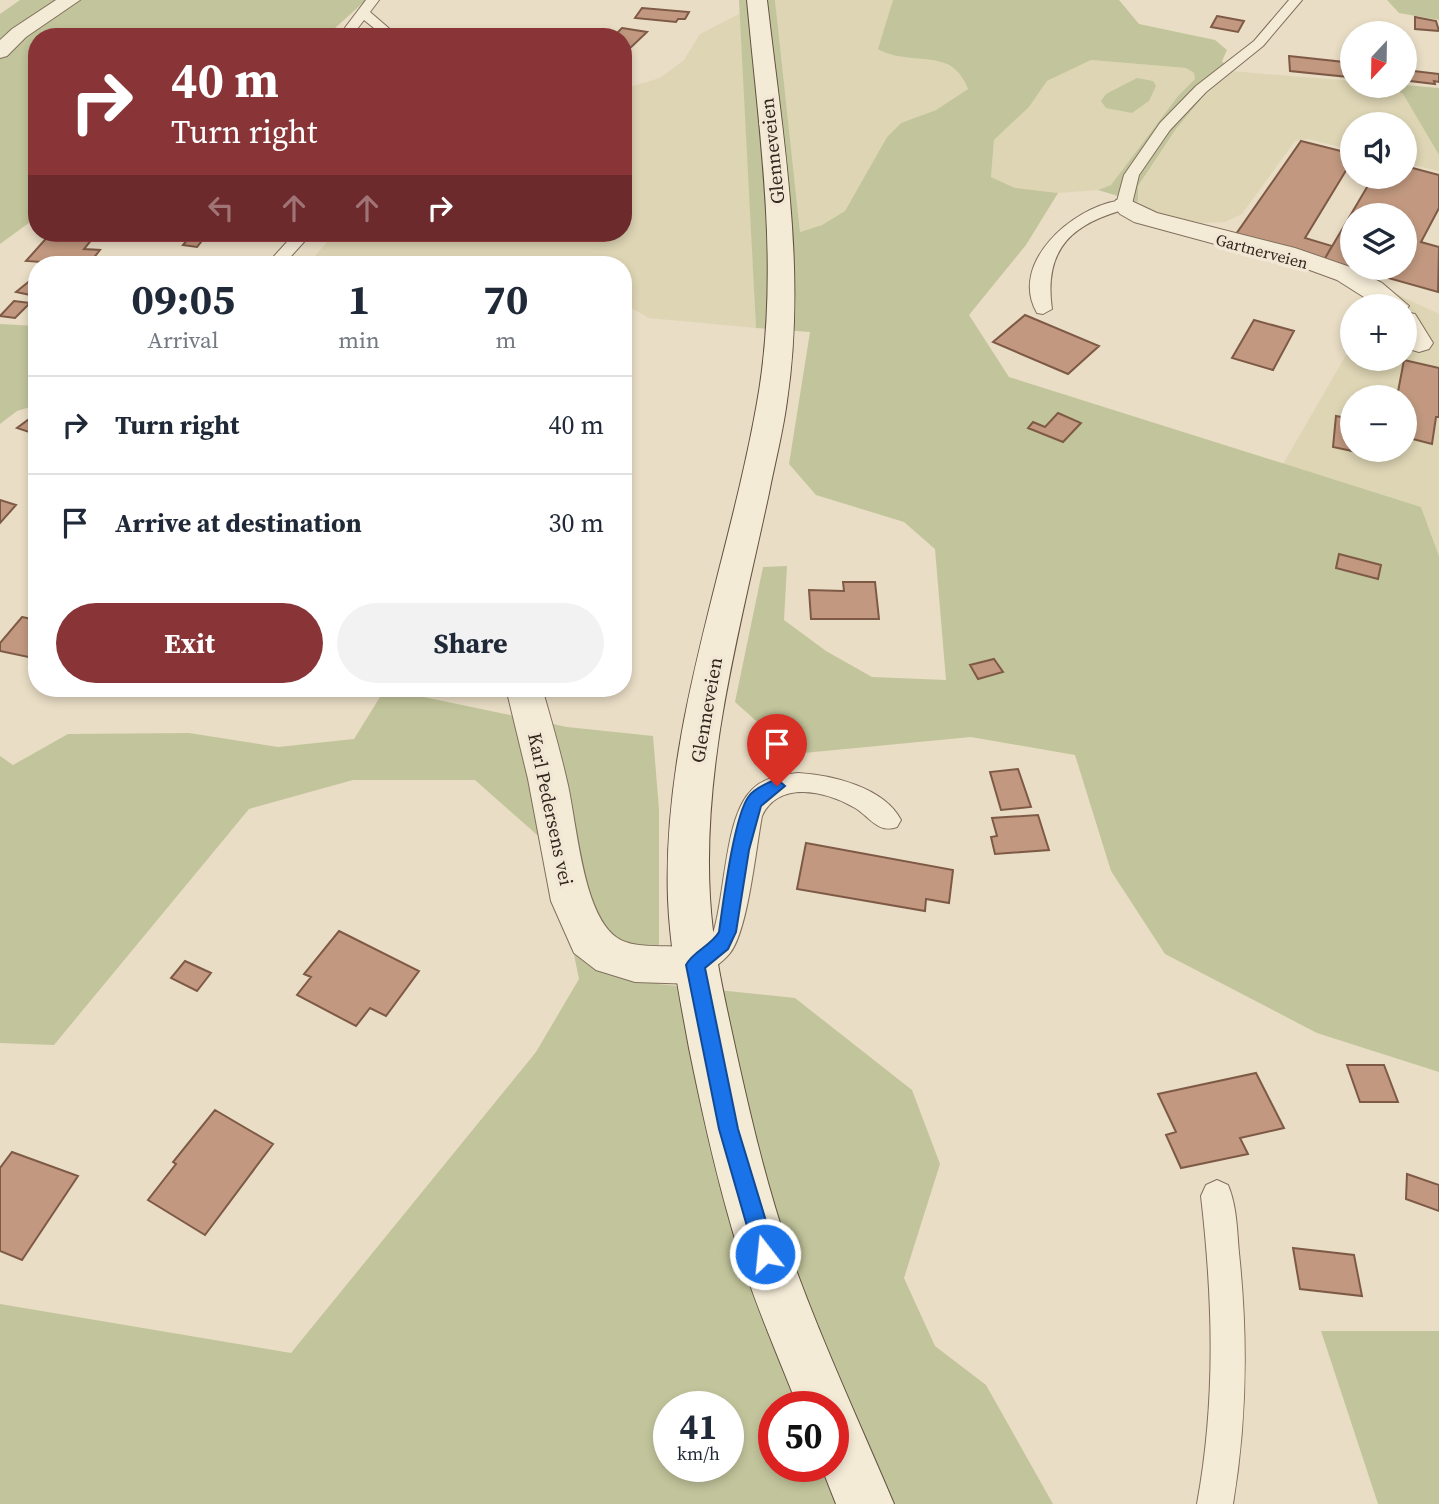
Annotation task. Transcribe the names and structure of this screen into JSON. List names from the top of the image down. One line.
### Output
{"streets":{"main road":["Glenneveien","Gartnerveien","Karl Pedersens vei"]},"crossings":[["Glenneveien","Karl Pedersens vei"]],"north":"bottom","page":{"map_buttons":["+","−"],"turn":["40 m","Turn right"],"eta":["09:05","Arrival","1","min","70","m"],"list":[{"name":"Turn right","value":"40 m"},{"name":"Arrive at destination","value":"30 m"}],"buttons":["Exit","Share"],"speed":"41 km/h","limit":"50"}}
